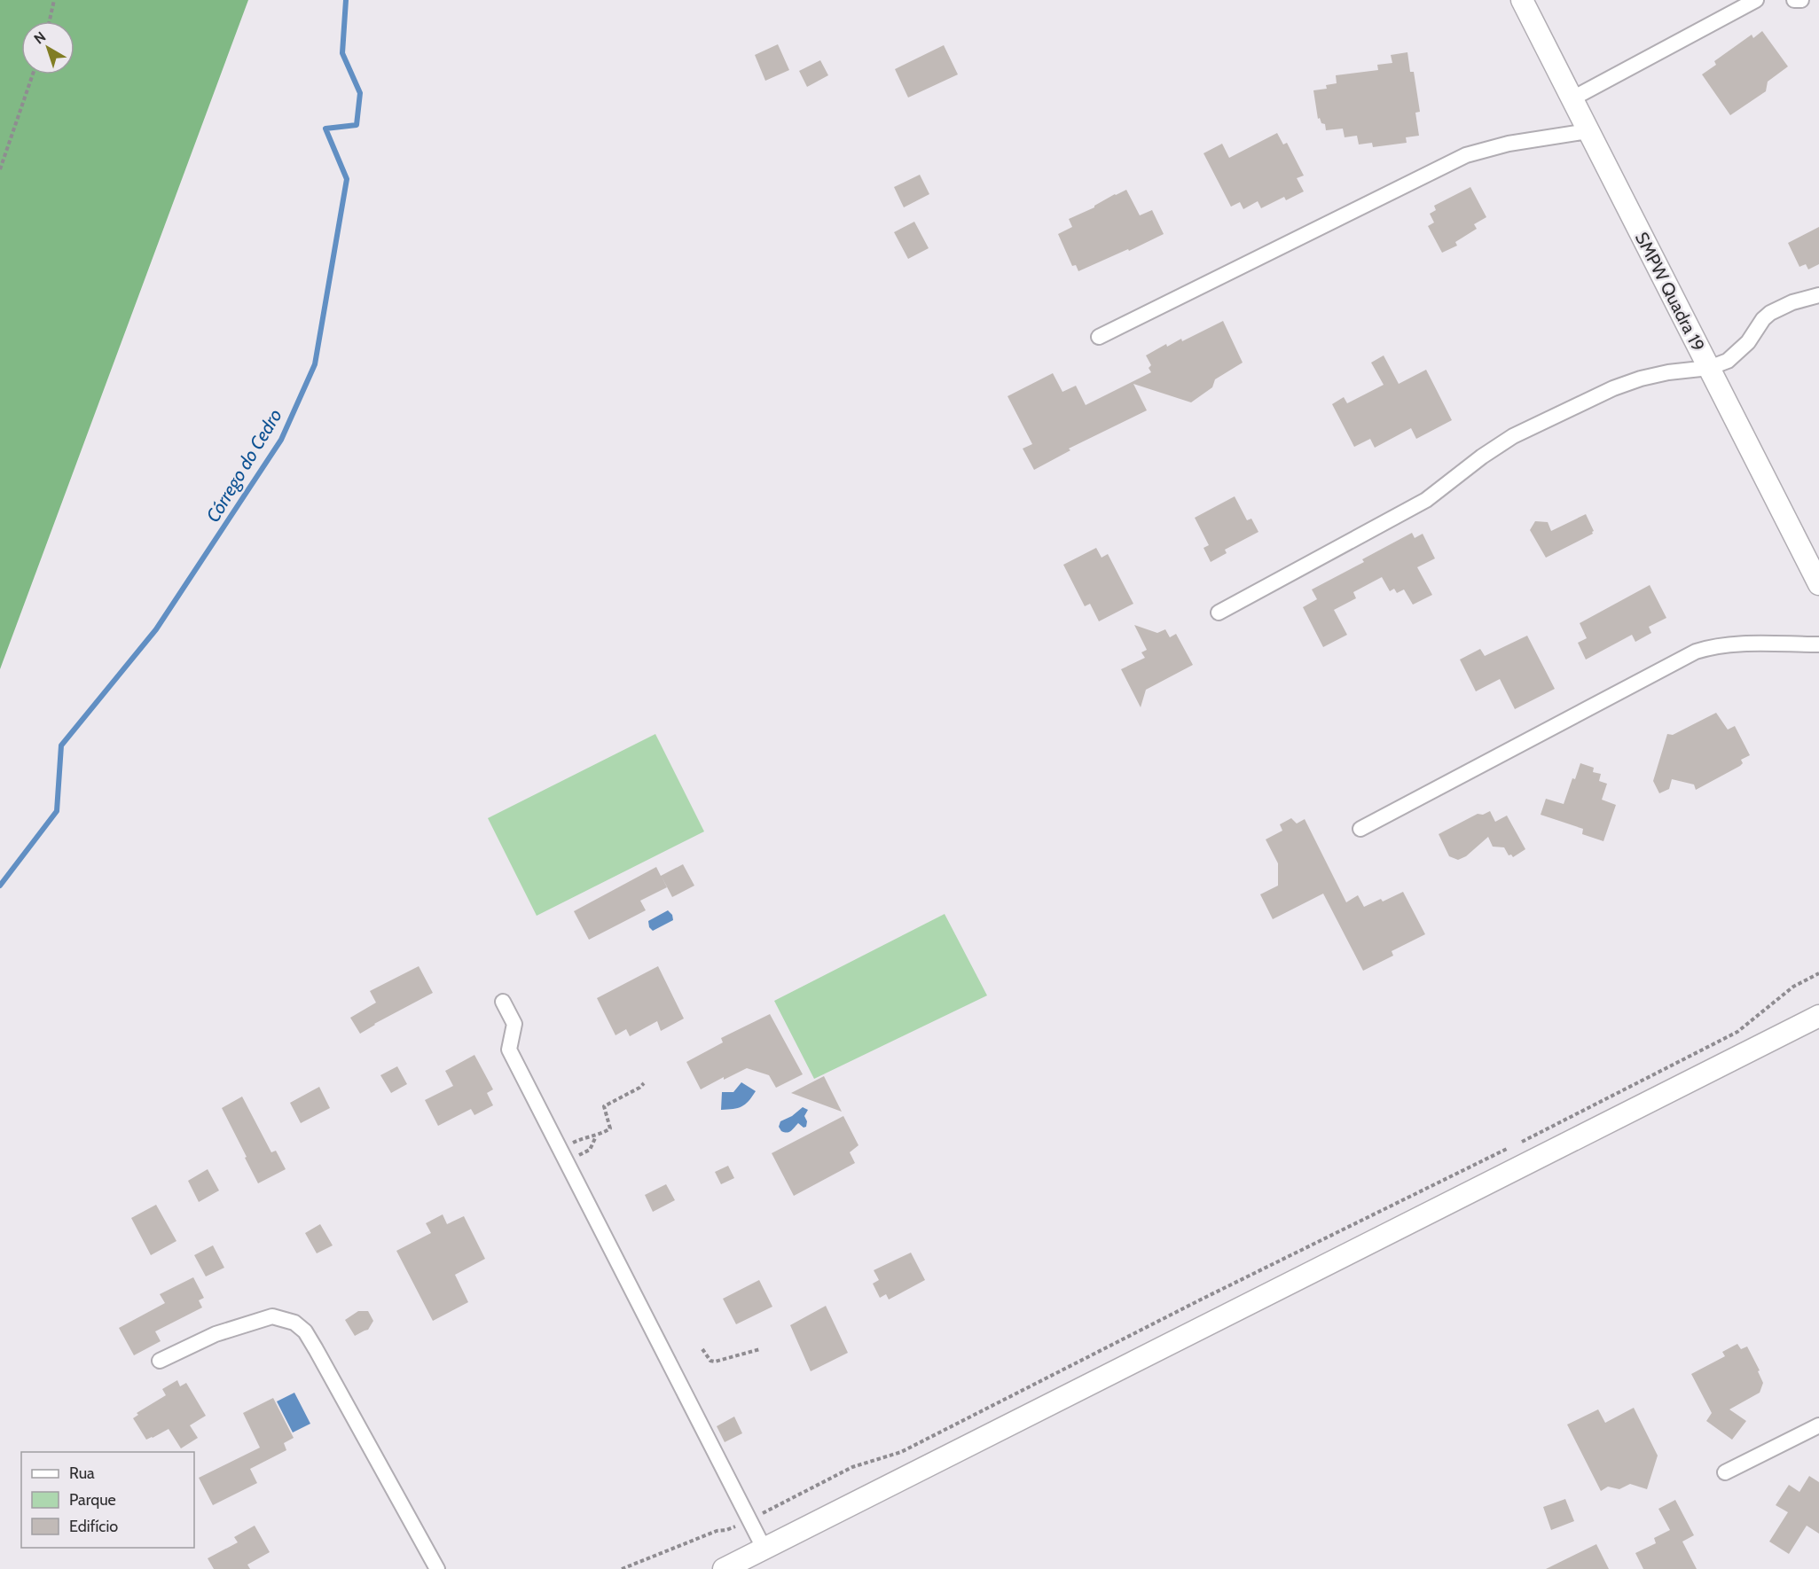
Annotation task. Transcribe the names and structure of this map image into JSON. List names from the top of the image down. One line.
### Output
{"streets":{"street":["SMPW Quadra 19"]},"water":["Córrego do Cedro"],"legend":["Rua","Parque","Edifício"],"north":"top left"}
